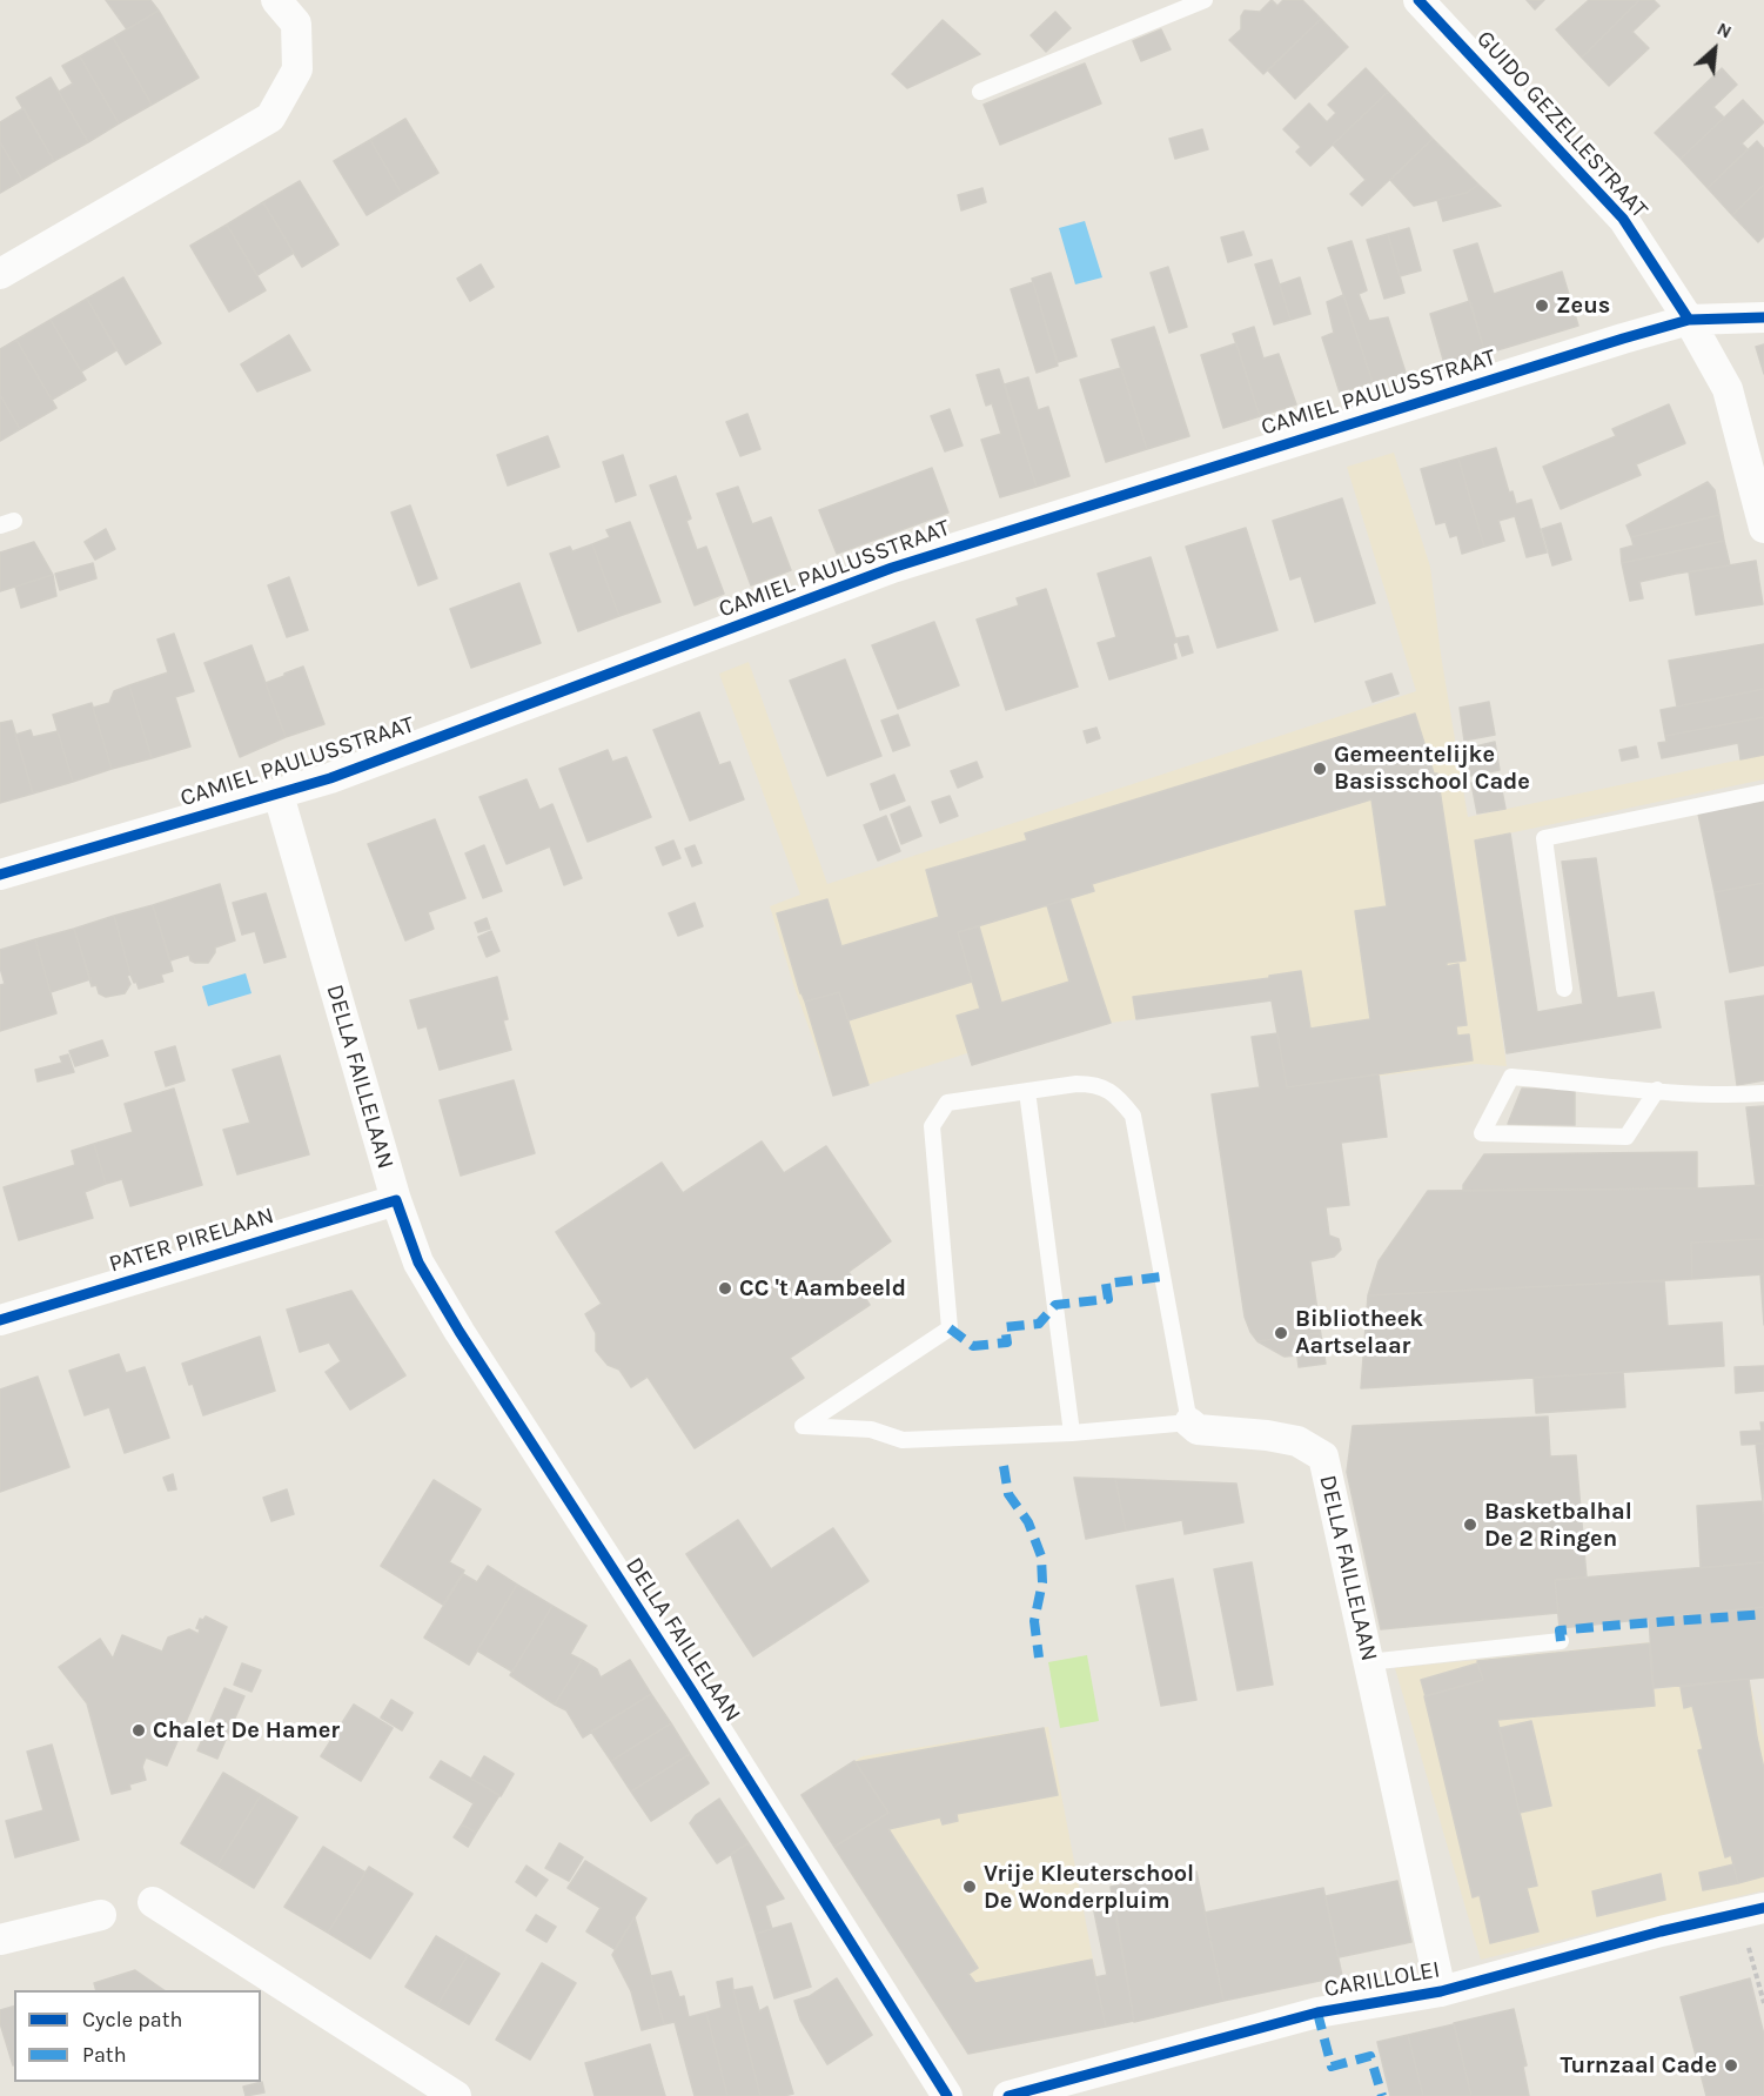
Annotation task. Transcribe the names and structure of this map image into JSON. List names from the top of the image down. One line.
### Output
{"streets":{"street":["GUIDO GEZELLESTRAAT","CAMIEL PAULUSSTRAAT","DELLA FAILLELAAN","PATER PIRELAAN","CARILLOLEI"]},"crossings":[["GUIDO GEZELLESTRAAT","CAMIEL PAULUSSTRAAT"],["CAMIEL PAULUSSTRAAT","DELLA FAILLELAAN"],["DELLA FAILLELAAN","PATER PIRELAAN"],["DELLA FAILLELAAN","CARILLOLEI"]],"places":["Zeus","Gemeentelijke Basisschool Cade","CC 't Aambeeld","Bibliotheek Aartselaar","Basketbalhal De 2 Ringen","Chalet De Hamer","Vrije Kleuterschool De Wonderpluim","Turnzaal Cade"],"legend":["Cycle path","Path"],"north":"top right"}
